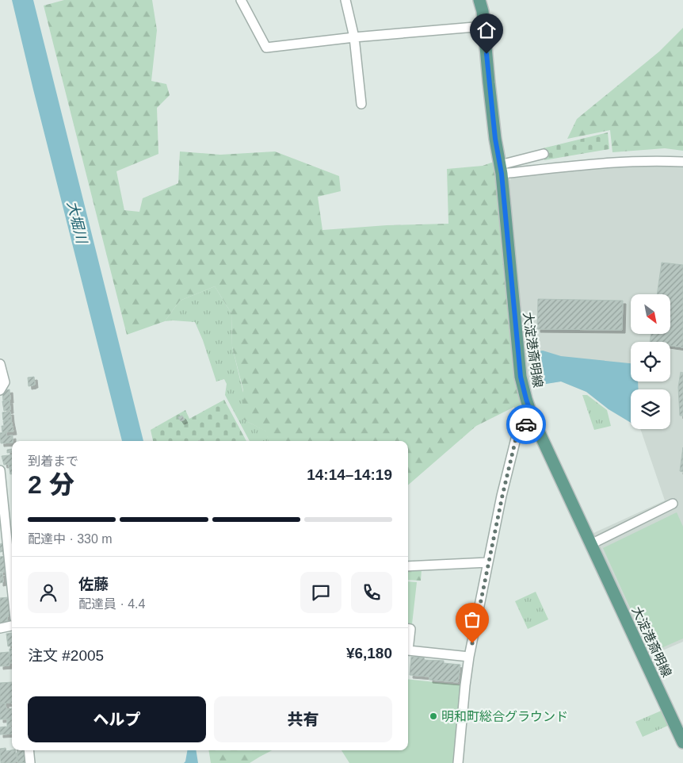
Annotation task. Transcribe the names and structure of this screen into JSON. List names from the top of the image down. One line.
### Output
{"streets":{"main road":["大淀港斎明線"]},"water":["大堀川"],"places":["明和町総合グラウンド"],"north":"bottom right","page":{"heading":["2 分","到着まで","14:14–14:19"],"panel":["佐藤","配達員 · 4.4","注文 #2005","¥6,180"],"bar":"配達中 · 330 m","buttons":["ヘルプ","共有"]}}
